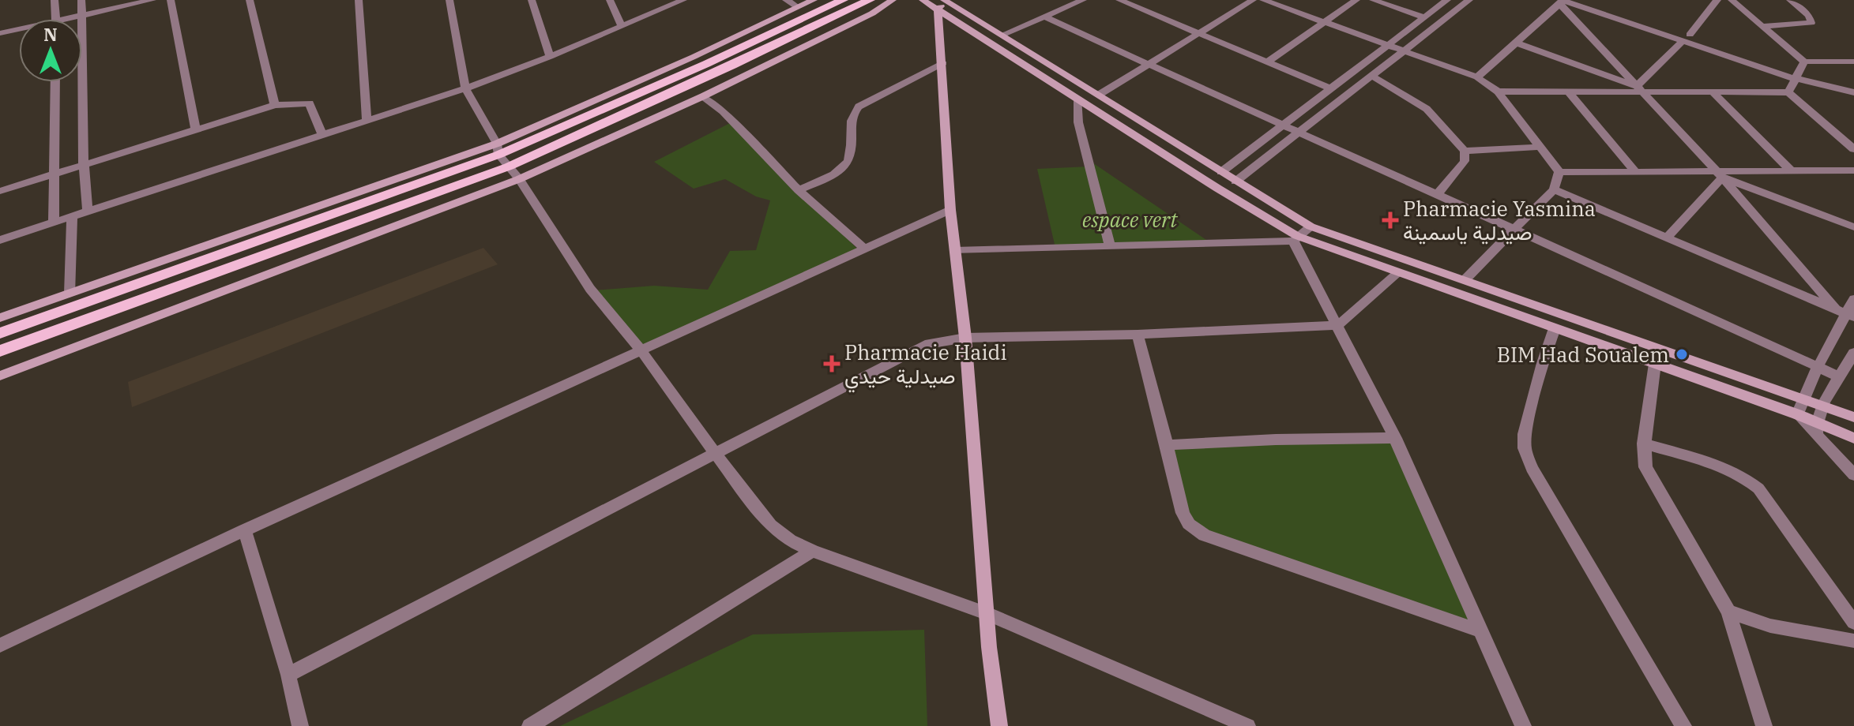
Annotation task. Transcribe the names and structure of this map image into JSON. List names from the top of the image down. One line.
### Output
{"parks":["espace vert"],"places":{"health":["Pharmacie Yasmina صيدلية ياسمينة","Pharmacie Haidi صيدلية حيدي"],"other":["BIM Had Soualem"]},"north":"top"}
